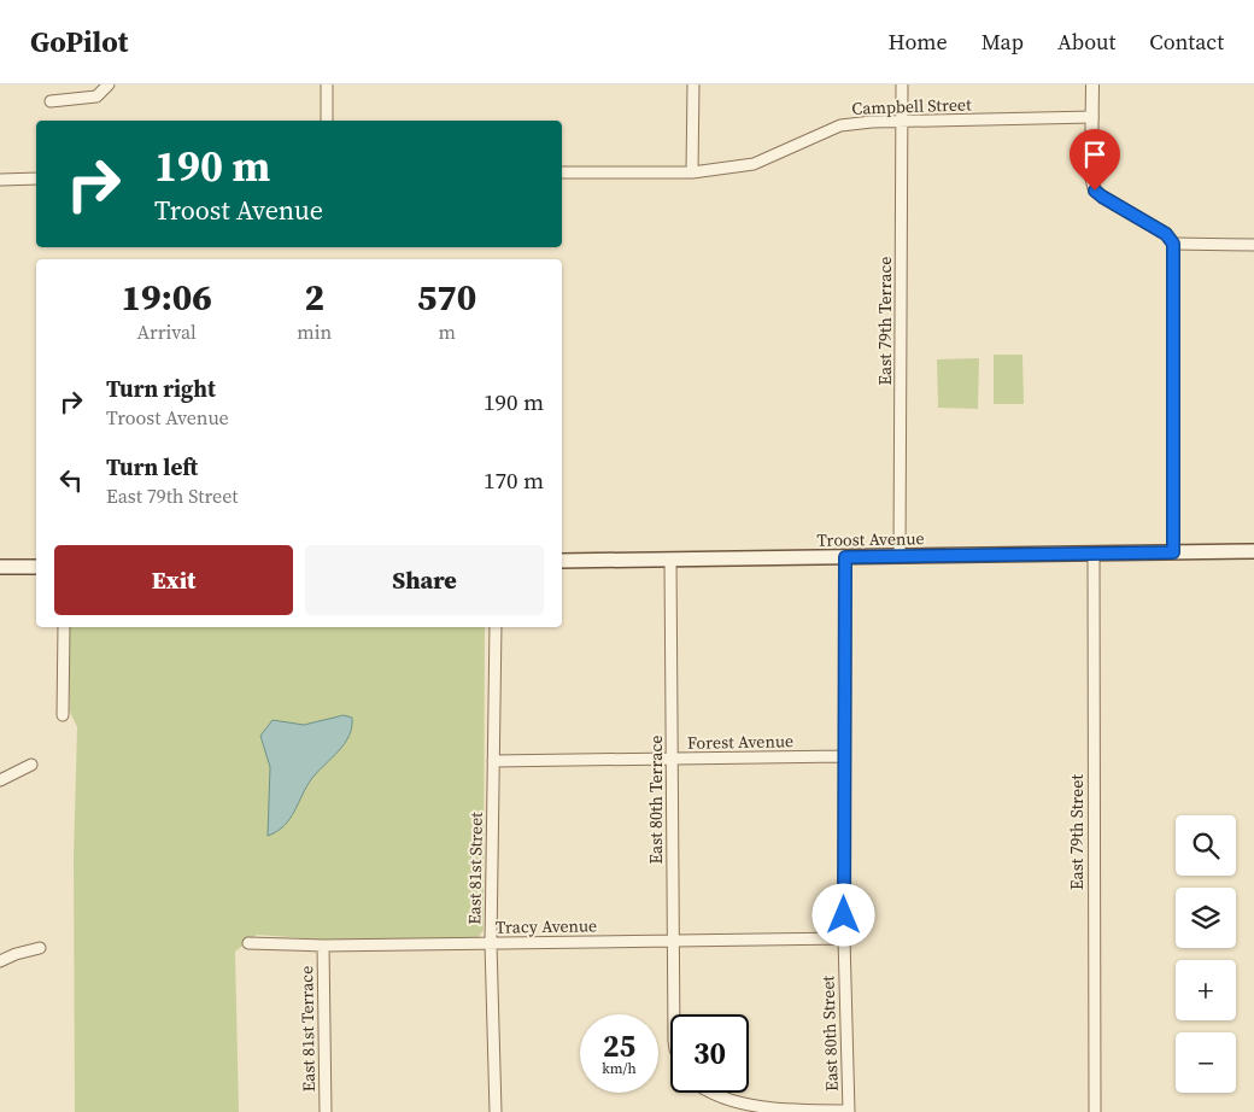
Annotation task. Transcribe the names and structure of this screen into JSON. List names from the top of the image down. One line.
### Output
{"streets":{"main road":["Troost Avenue"],"street":["Campbell Street","East 79th Terrace","Forest Avenue","East 80th Terrace","East 79th Street","East 81st Street","Tracy Avenue","East 81st Terrace","East 80th Street"]},"crossings":[["Campbell Street","East 79th Terrace"],["East 79th Terrace","Troost Avenue"],["Troost Avenue","East 80th Terrace"],["Troost Avenue","East 79th Street"],["Troost Avenue","East 80th Street"],["Forest Avenue","East 80th Terrace"],["Forest Avenue","East 81st Street"],["Forest Avenue","East 80th Street"],["East 80th Terrace","Tracy Avenue"],["East 81st Street","Tracy Avenue"],["Tracy Avenue","East 81st Terrace"],["Tracy Avenue","East 80th Street"]],"page":{"header":"GoPilot","nav":["Home","Map","About","Contact"],"turn":["190 m","Troost Avenue"],"eta":["19:06","Arrival","2","min","570","m"],"list":[{"name":"Turn right","note":"Troost Avenue","value":"190 m"},{"name":"Turn left","note":"East 79th Street","value":"170 m"}],"buttons":["Exit","Share"],"map_buttons":["+","−"],"speed":"25 km/h","limit":"30"}}
